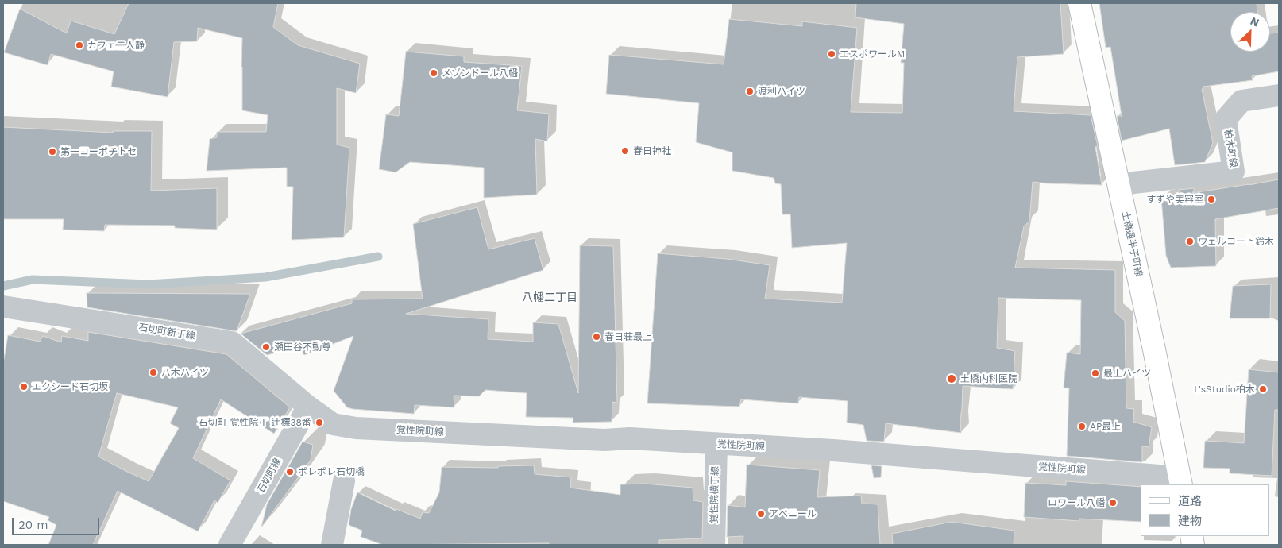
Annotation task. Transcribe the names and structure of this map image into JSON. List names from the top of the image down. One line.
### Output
{"streets":{"street":["柏木町線","土橋通半子町線","石切町新丁線","覚性院町線","石切町線","覚性院横丁線"]},"crossings":[["柏木町線","土橋通半子町線"],["土橋通半子町線","覚性院町線"],["石切町新丁線","覚性院町線"],["石切町新丁線","石切町線"],["覚性院町線","石切町線"],["覚性院町線","覚性院横丁線"]],"districts":["八幡二丁目"],"places":["カフェ二人静","エスポワールM","メゾンドール八幡","渡利ハイツ","春日神社","第一コーポチトセ","すずや美容室","ウェルコート鈴木","春日荘最上","瀬田谷不動尊","八木ハイツ","最上ハイツ","土橋内科医院","エクシード石切坂","L'sStudio柏木","石切町 覚性院丁 辻標38番","AP最上","ポレポレ石切橋","ロワール八幡","アベニール"],"legend":["道路","建物"],"scale_bar":"20 m","north":"top right"}
